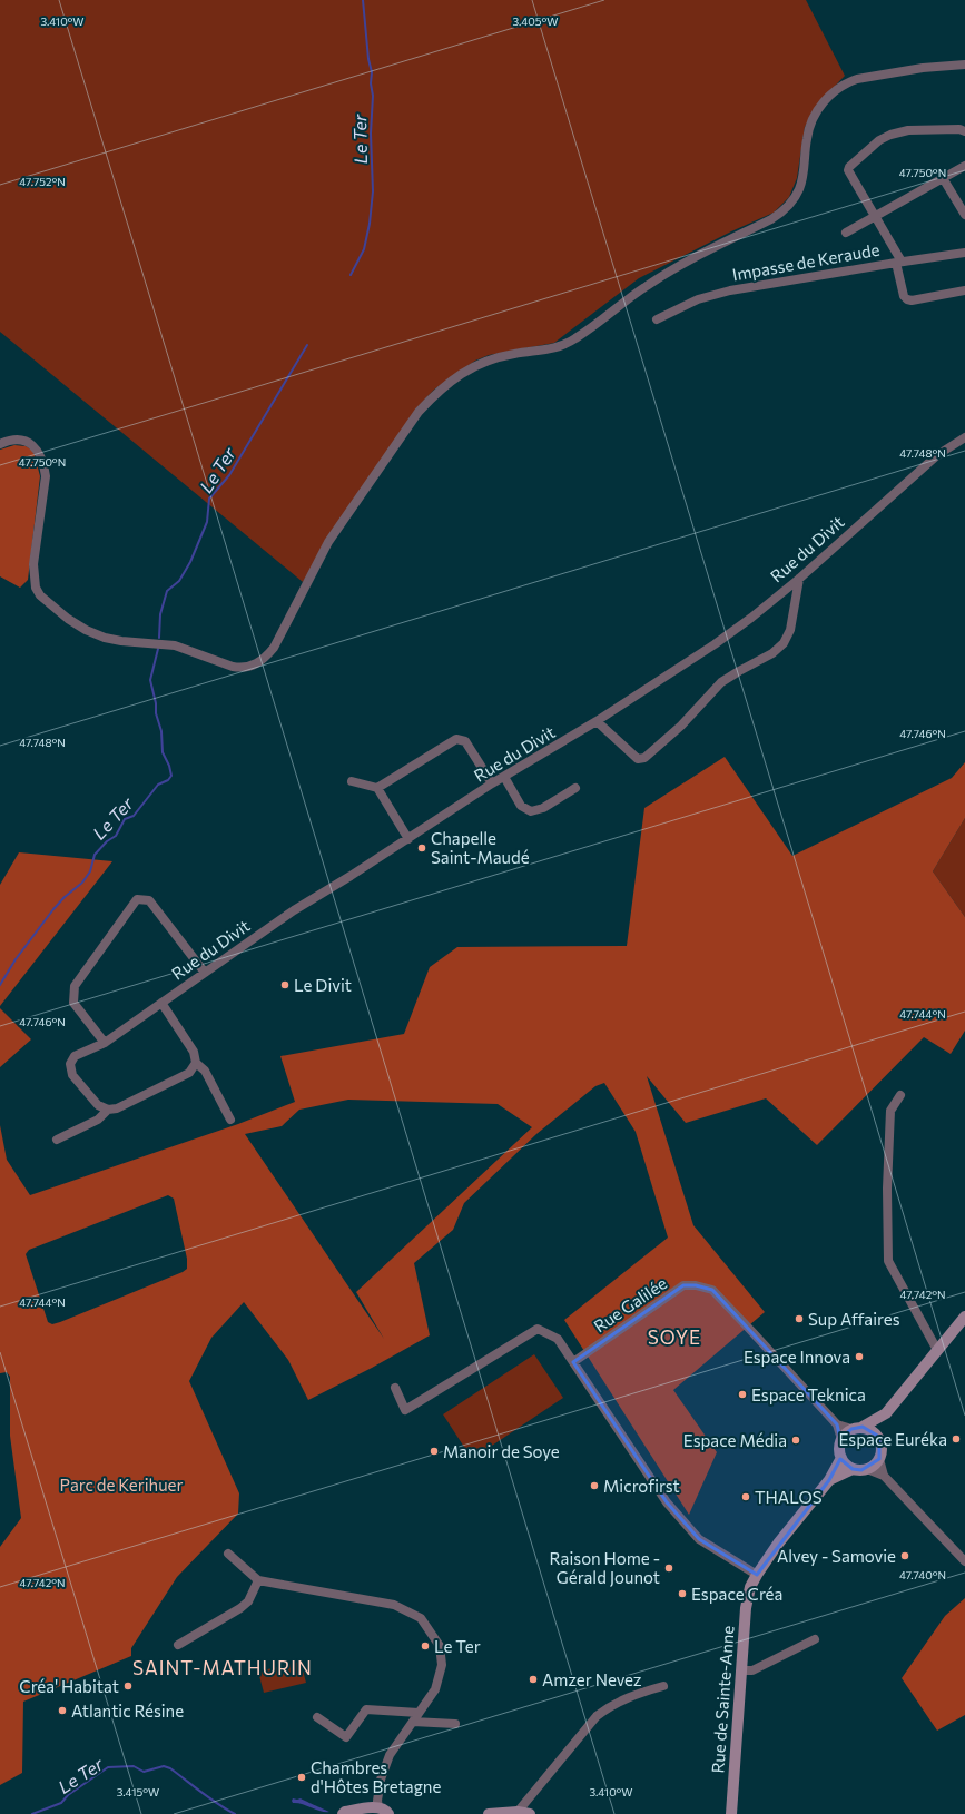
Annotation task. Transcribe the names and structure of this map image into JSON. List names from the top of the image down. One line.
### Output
{"streets":{"street":["Impasse de Keraude","Rue du Divit","Rue Galilée","Rue de Sainte-Anne"]},"crossings":[["Rue Galilée","Rue de Sainte-Anne"]],"districts":["SOYE","SAINT-MATHURIN"],"water":["Le Ter"],"parks":["Parc de Kerihuer"],"places":["Chapelle Saint-Maudé","Le Divit","Sup Affaires","Espace Innova","Espace Teknica","Espace Euréka","Espace Média","Manoir de Soye","Microfirst","THALOS","Alvey - Samovie","Raison Home - Gérald Jounot","Espace Créa","Le Ter","Amzer Nevez","Créa' Habitat","Atlantic Résine","Chambres d'Hôtes Bretagne"],"coordinates":["3.410°W","3.405°W","47.750°N","47.752°N","47.748°N","47.746°N","47.744°N","47.742°N","47.740°N","3.415°W"]}
